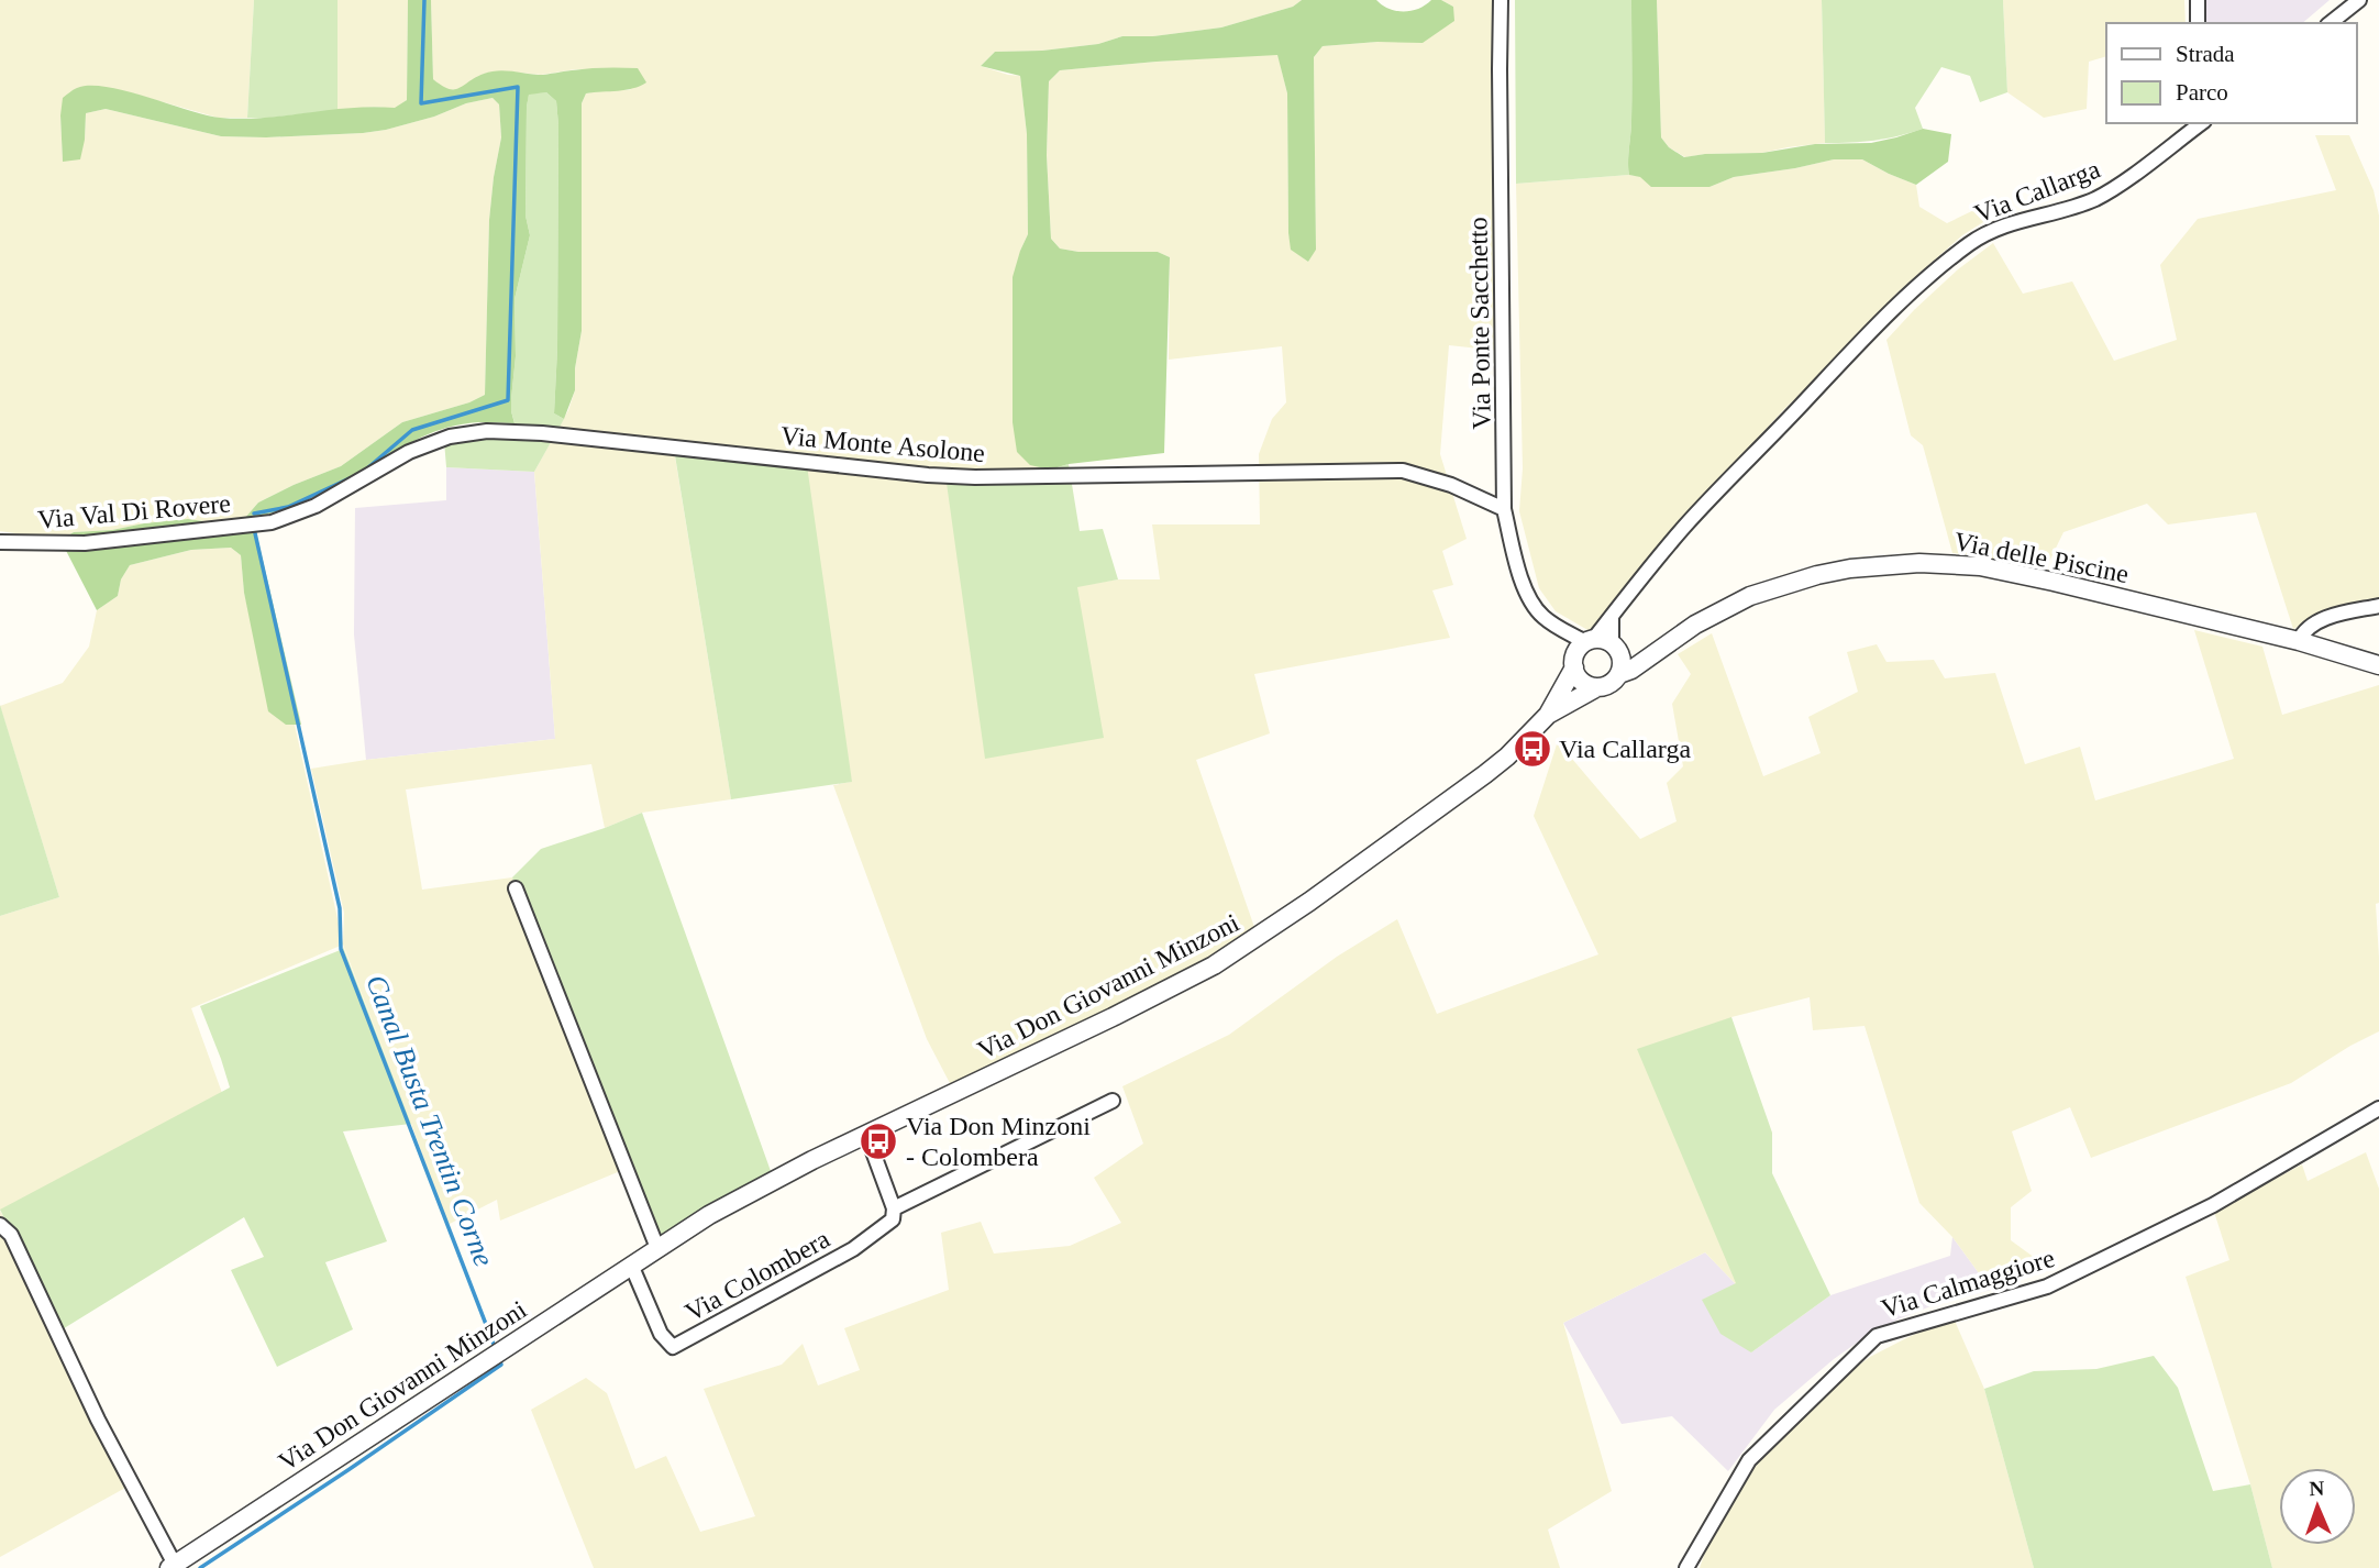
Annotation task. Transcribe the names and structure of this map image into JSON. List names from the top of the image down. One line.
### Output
{"streets":{"street":["Via Callarga","Via Ponte Sacchetto","Via Monte Asolone","Via Val Di Rovere","Via delle Piscine","Via Don Giovanni Minzoni","Via Colombera","Via Calmaggiore"]},"crossings":[["Via Callarga","Via Ponte Sacchetto"],["Via Callarga","Via delle Piscine"],["Via Ponte Sacchetto","Via Monte Asolone"],["Via Ponte Sacchetto","Via delle Piscine"],["Via Monte Asolone","Via Val Di Rovere"],["Via delle Piscine","Via Don Giovanni Minzoni"],["Via Don Giovanni Minzoni","Via Colombera"]],"water":["Canal Busta Trentin Corne"],"places":{"bus stop":["Via Callarga","Via Don Minzoni - Colombera"]},"legend":["Strada","Parco"],"north":"top"}
